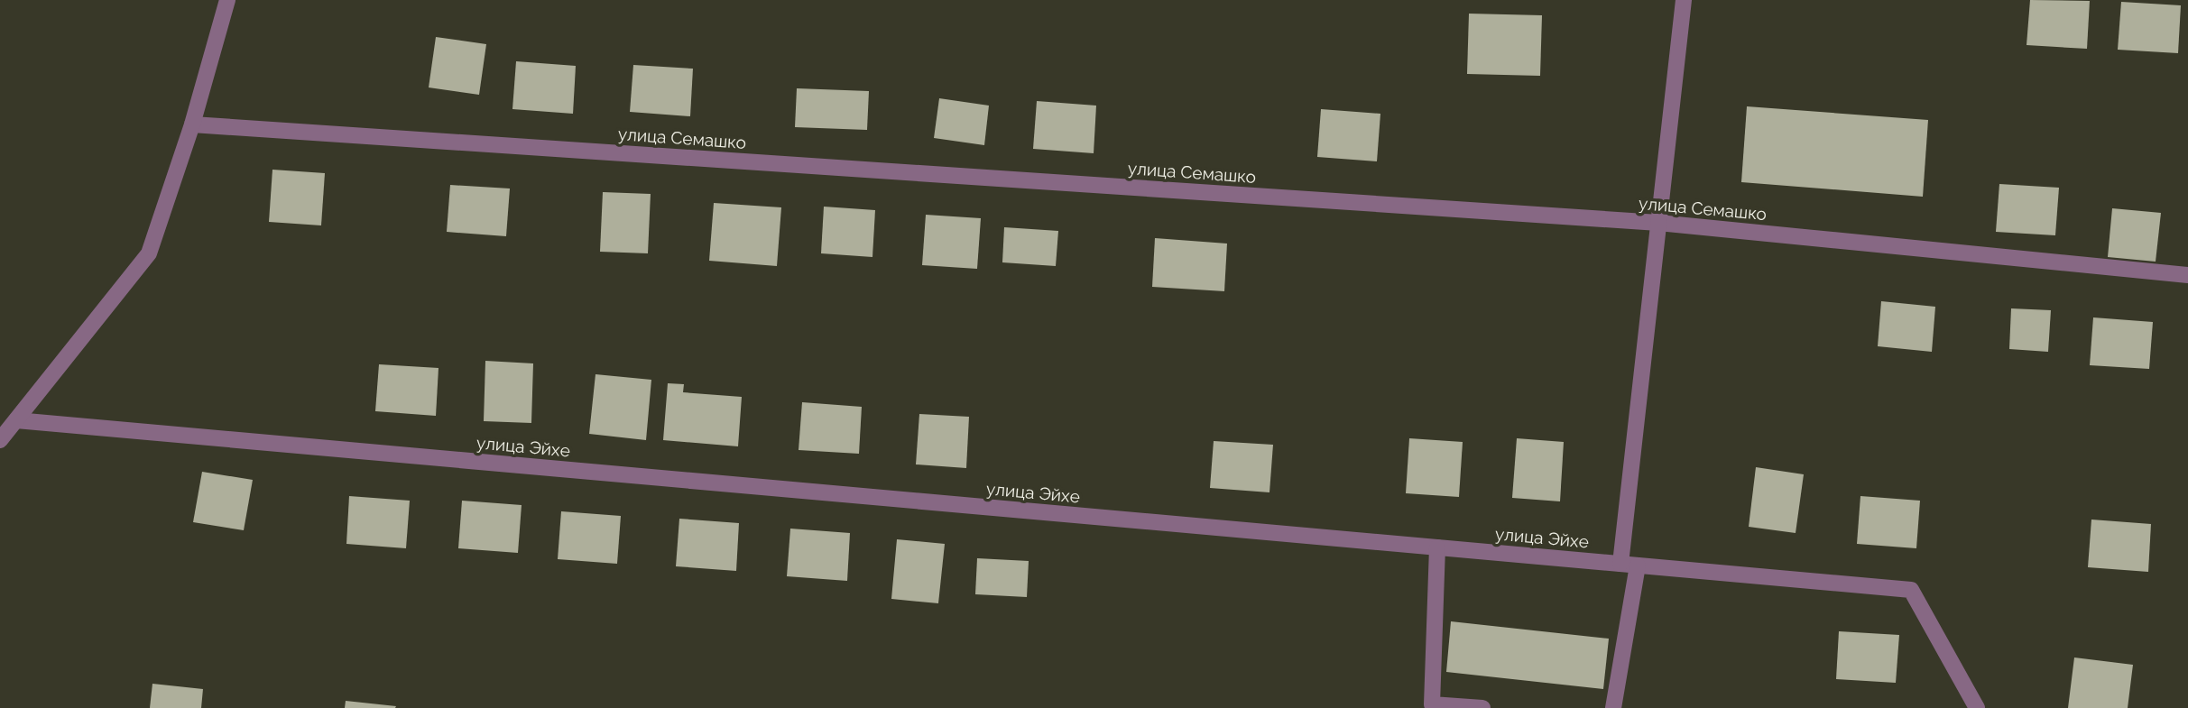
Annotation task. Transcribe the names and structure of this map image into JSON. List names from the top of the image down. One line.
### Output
{"streets":{"street":["улица Семашко","улица Эйхе"]}}
